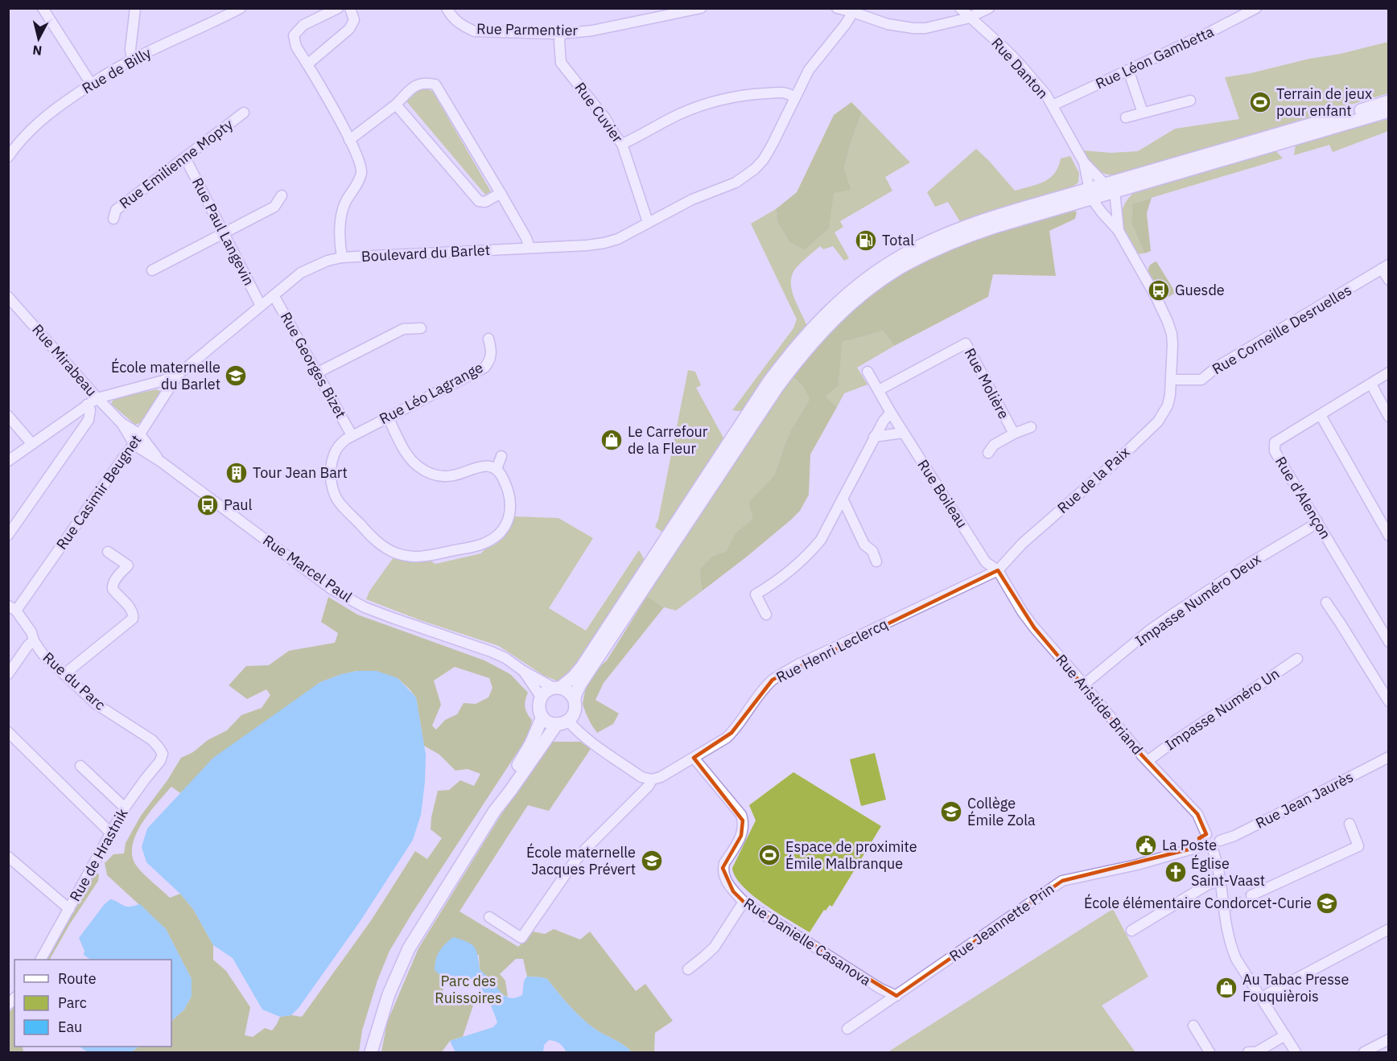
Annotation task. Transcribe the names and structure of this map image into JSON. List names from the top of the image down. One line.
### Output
{"streets":{"street":["Rue Parmentier","Rue Léon Gambetta","Rue Danton","Rue de Billy","Rue Cuvier","Rue Emilienne Mopty","Rue Paul Langevin","Boulevard du Barlet","Rue Corneille Desruelles","Rue Mirabeau","Rue Georges Bizet","Rue Molière","Rue Léo Lagrange","Rue de la Paix","Rue Casimir Beugnet","Rue Boileau","Rue d'Alençon","Rue Marcel Paul","Impasse Numéro Deux","Rue Henri Leclercq","Rue du Parc","Rue Aristide Briand","Impasse Numéro Un","Rue Jean Jaurès","Rue de Hrastnik","Rue Jeannette Prin","Rue Danielle Casanova"]},"crossings":[["Rue Parmentier","Rue Cuvier"],["Rue Léon Gambetta","Rue Danton"],["Rue Cuvier","Boulevard du Barlet"],["Rue Emilienne Mopty","Rue Paul Langevin"],["Rue Paul Langevin","Boulevard du Barlet"],["Boulevard du Barlet","Rue Georges Bizet"],["Boulevard du Barlet","Rue Casimir Beugnet"],["Rue Corneille Desruelles","Rue de la Paix"],["Rue Mirabeau","Rue Casimir Beugnet"],["Rue Mirabeau","Rue Marcel Paul"],["Rue Georges Bizet","Rue Léo Lagrange"],["Rue de la Paix","Rue Boileau"],["Rue de la Paix","Rue Henri Leclercq"],["Rue de la Paix","Rue Aristide Briand"],["Rue Casimir Beugnet","Rue Marcel Paul"],["Rue Boileau","Rue Henri Leclercq"],["Rue Boileau","Rue Aristide Briand"],["Rue d'Alençon","Impasse Numéro Deux"],["Impasse Numéro Deux","Rue Aristide Briand"],["Rue Henri Leclercq","Rue Aristide Briand"],["Rue Henri Leclercq","Rue Danielle Casanova"],["Rue du Parc","Rue de Hrastnik"],["Rue Aristide Briand","Impasse Numéro Un"],["Rue Aristide Briand","Rue Jean Jaurès"],["Rue Aristide Briand","Rue Jeannette Prin"],["Rue Jean Jaurès","Rue Jeannette Prin"],["Rue Jeannette Prin","Rue Danielle Casanova"]],"parks":["Parc des Ruissoires"],"places":{"sports":["Terrain de jeux pour enfant","Espace de proximite Émile Malbranque"],"fuel station":["Total"],"bus stop":["Guesde","Paul"],"school or university":["École maternelle du Barlet","Collège Émile Zola","École maternelle Jacques Prévert","École élémentaire Condorcet-Curie"],"shop":["Le Carrefour de la Fleur","Au Tabac Presse Fouquièrois"],"building":["Tour Jean Bart"],"public building":["La Poste"],"church":["Église Saint-Vaast"]},"legend":["Route","Parc","Eau"],"north":"bottom"}
